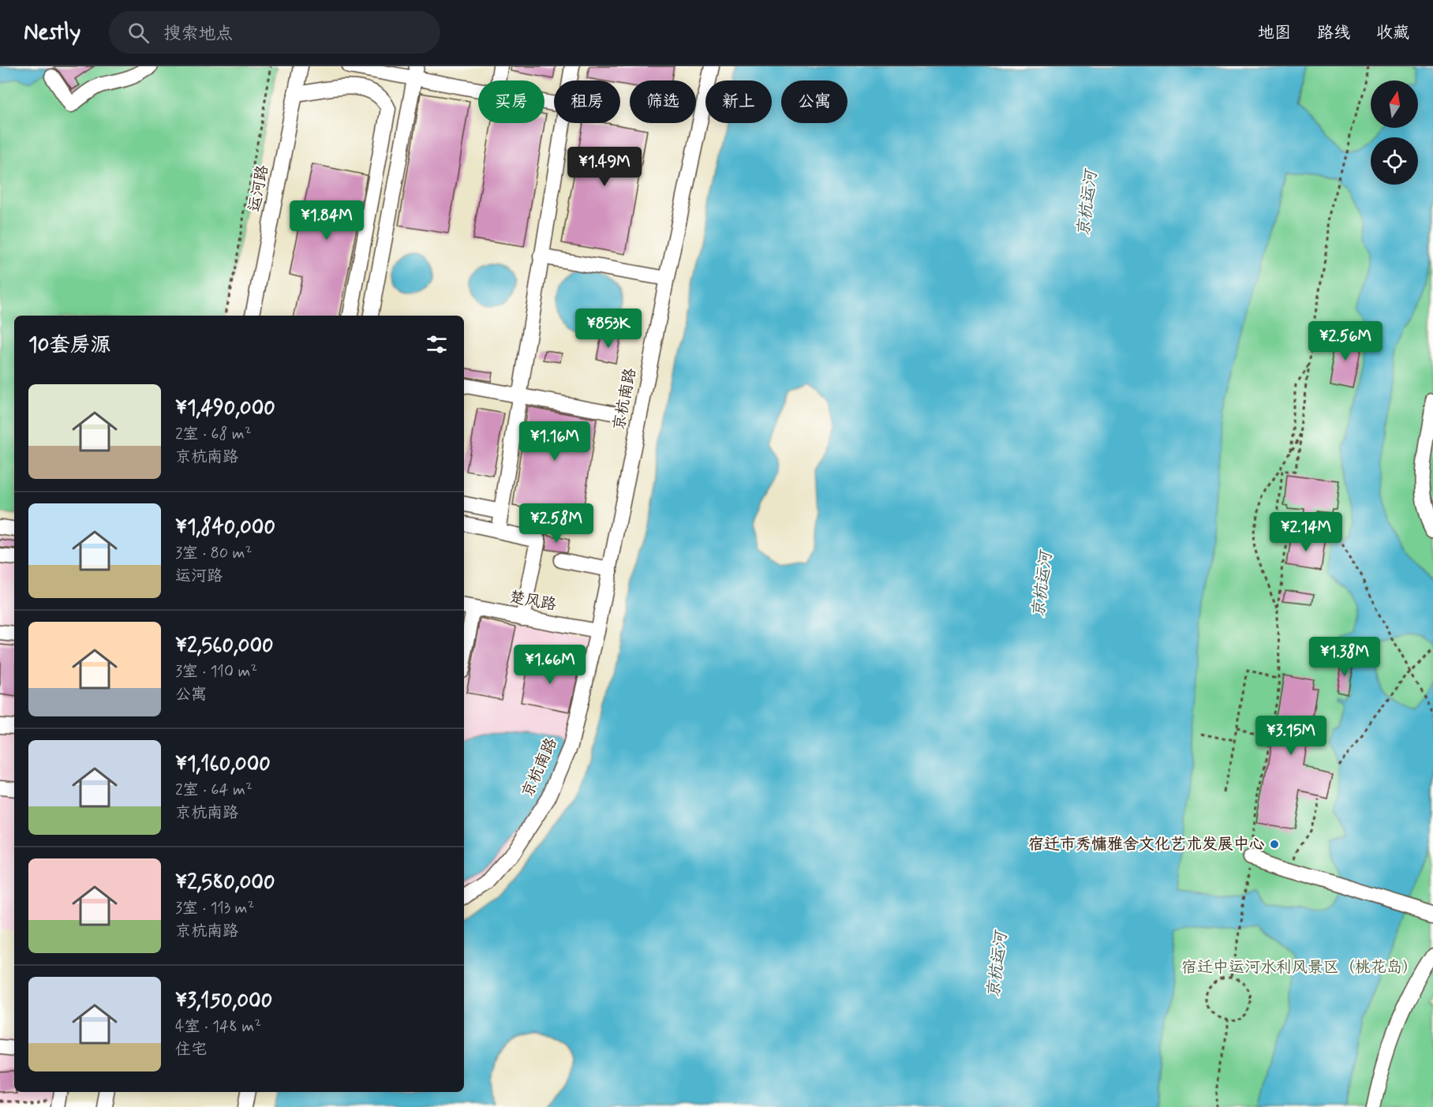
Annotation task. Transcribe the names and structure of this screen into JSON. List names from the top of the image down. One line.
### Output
{"streets":{"street":["运河路","京杭南路","楚风路"]},"crossings":[["京杭南路","楚风路"]],"water":["京杭运河"],"parks":["宿迁中运河水利风景区（桃花岛）"],"places":["宿迁市秀慵雅舍文化艺术发展中心"],"north":"top","page":{"header":"Nestly","search":"搜索地点","nav":["地图","路线","收藏"],"chip":["买房","租房","筛选","新上","公寓"],"price":["¥1.49M","¥1.84M","¥853K","¥2.56M","¥1.16M","¥2.58M","¥2.14M","¥1.38M","¥1.66M","¥3.15M"],"heading":"10套房源","list":[{"name":"¥1,490,000","note":"2室 · 68 m² · 京杭南路"},{"name":"¥1,840,000","note":"3室 · 80 m² · 运河路"},{"name":"¥2,560,000","note":"3室 · 110 m² · 公寓"},{"name":"¥1,160,000","note":"2室 · 64 m² · 京杭南路"},{"name":"¥2,580,000","note":"3室 · 113 m² · 京杭南路"},{"name":"¥3,150,000","note":"4室 · 148 m² · 住宅"}]}}
